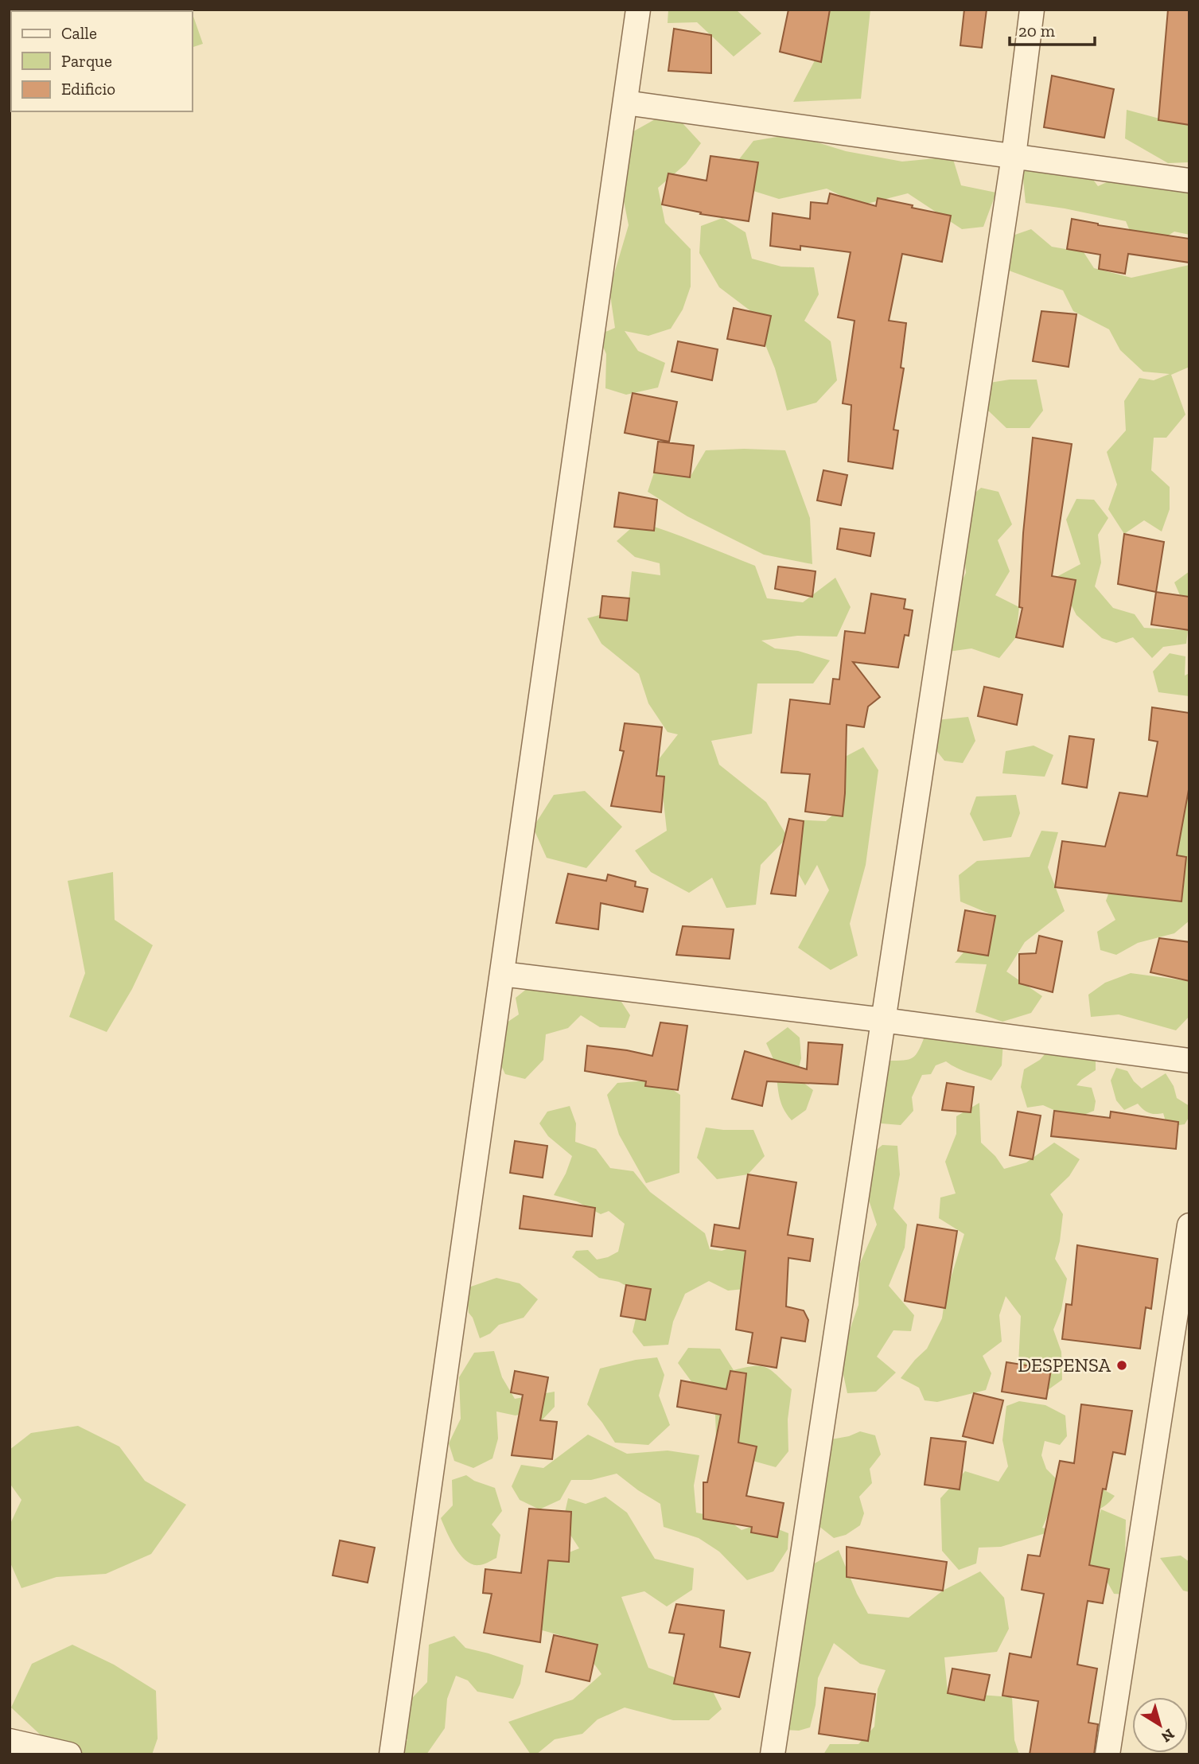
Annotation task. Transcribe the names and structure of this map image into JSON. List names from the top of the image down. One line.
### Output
{"places":["DESPENSA"],"legend":["Calle","Parque","Edificio"],"scale_bar":"20 m","north":"bottom right"}
